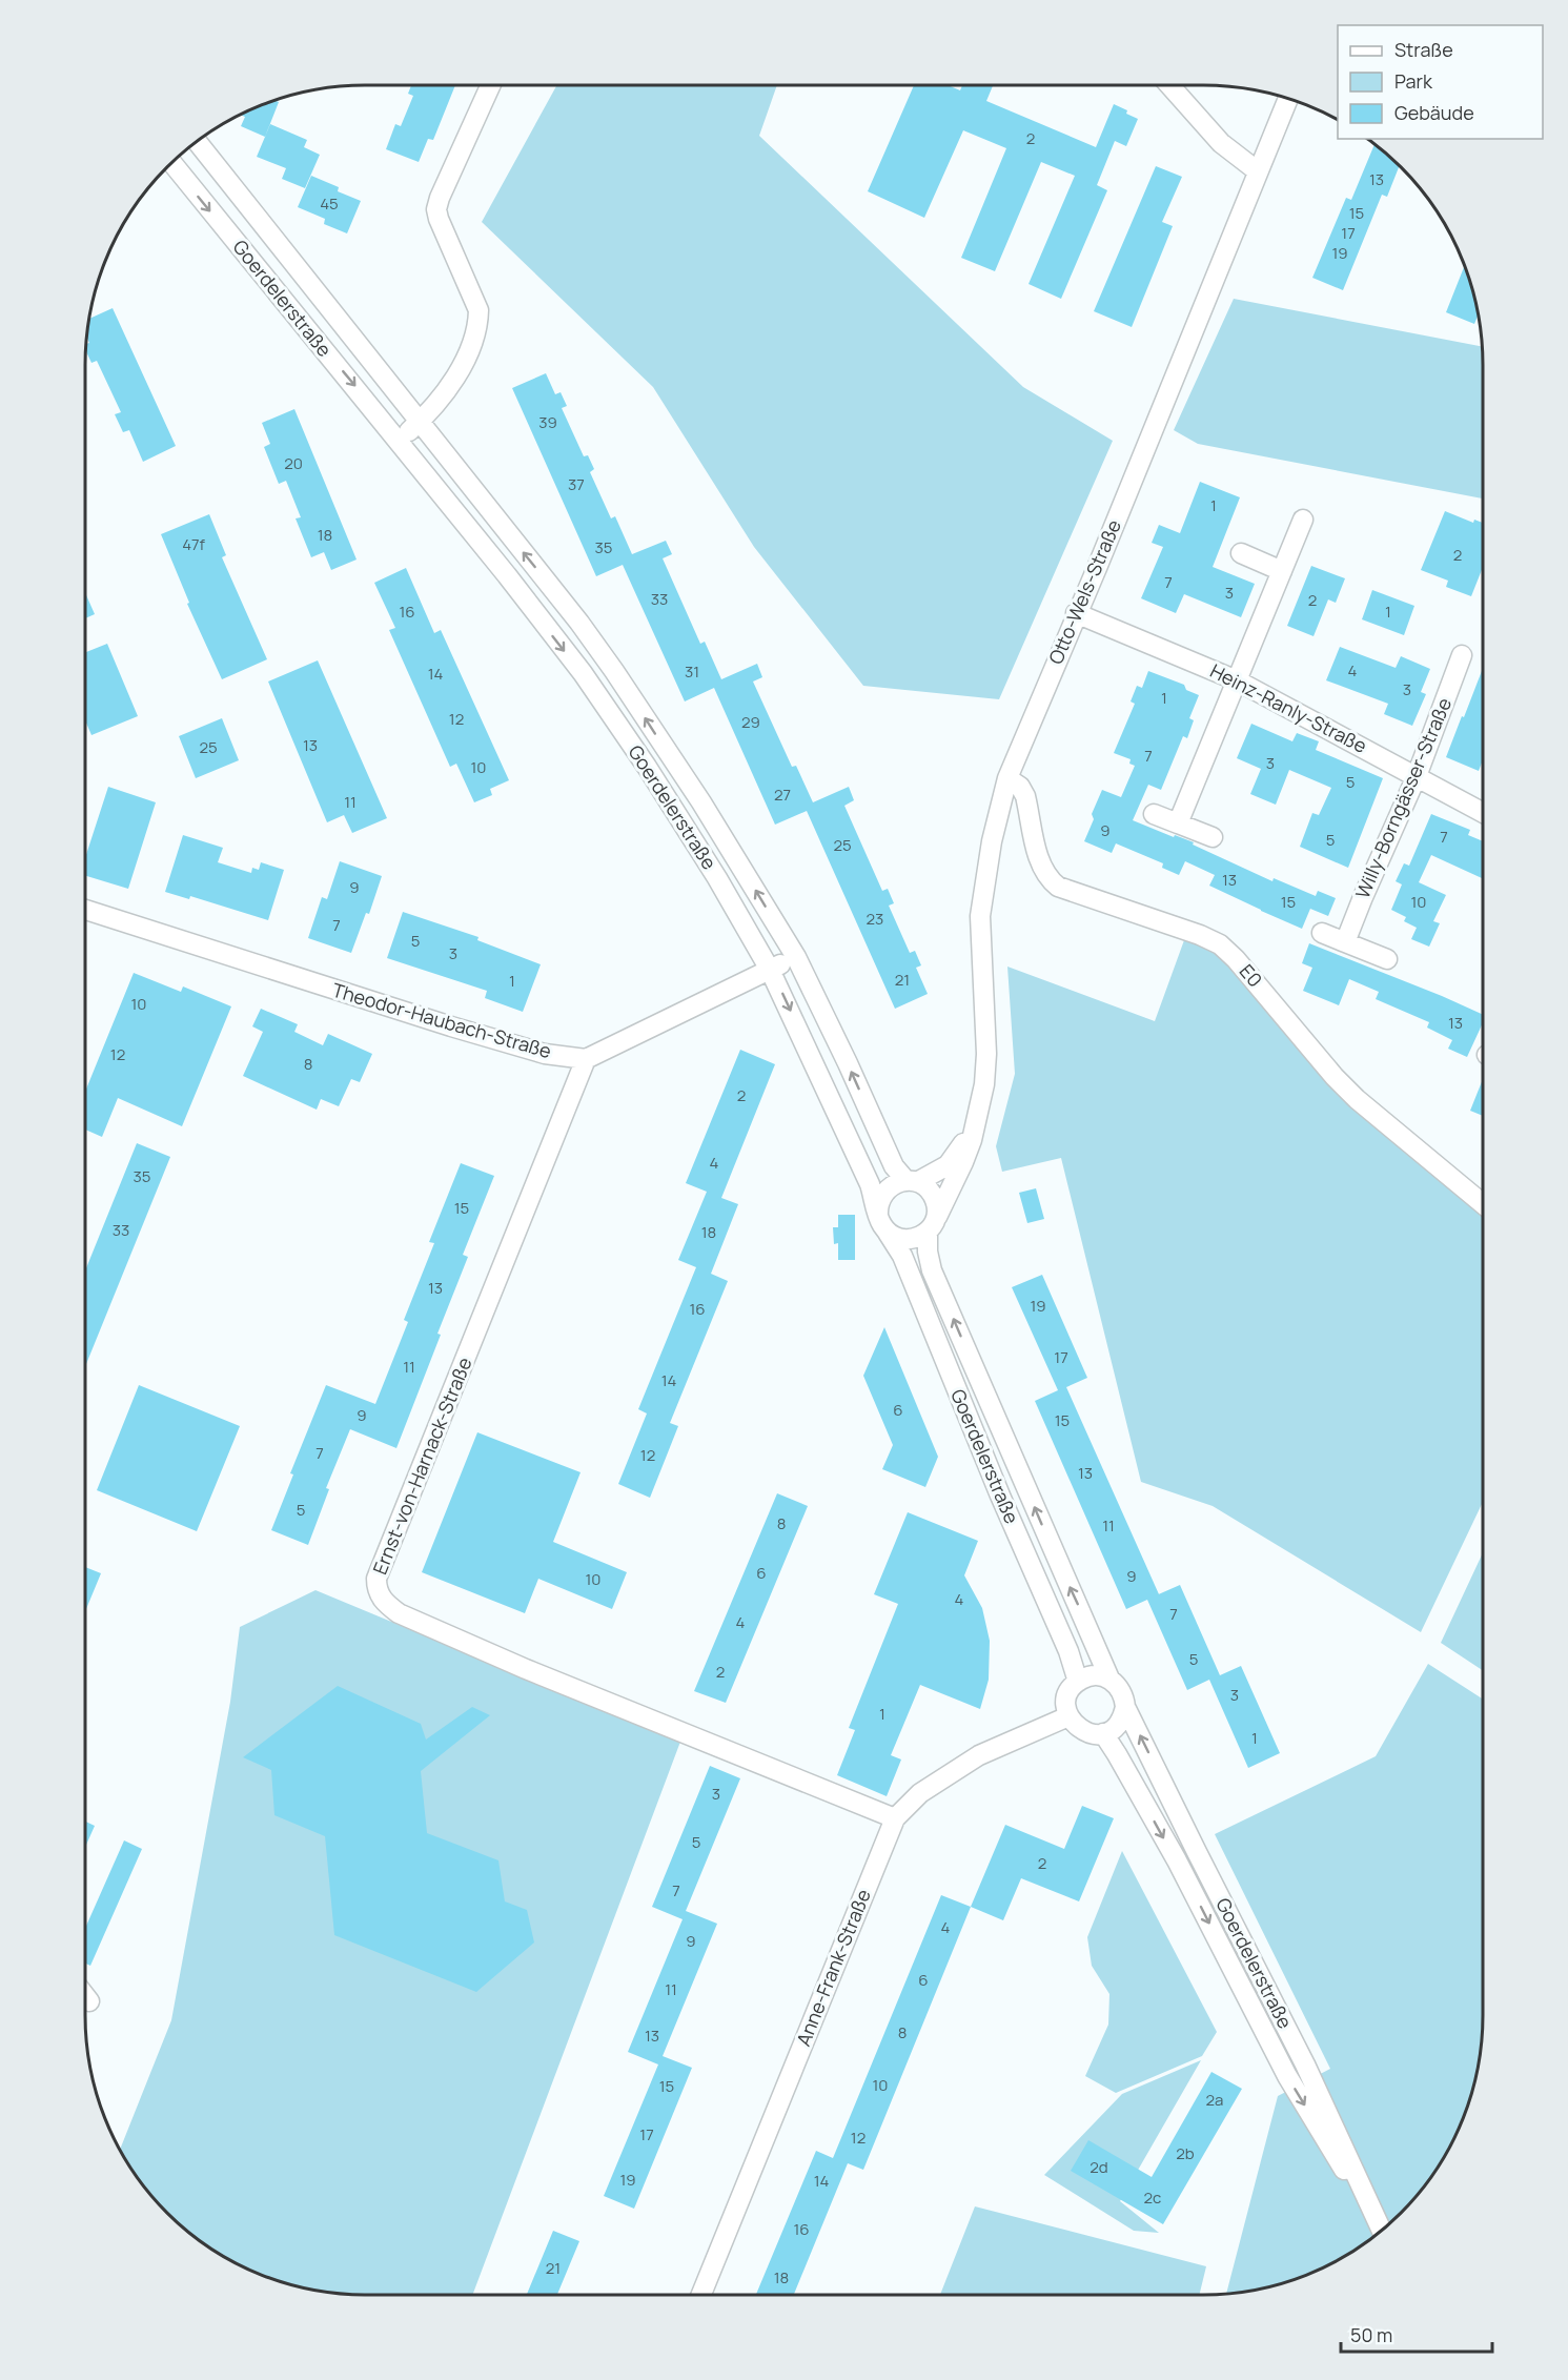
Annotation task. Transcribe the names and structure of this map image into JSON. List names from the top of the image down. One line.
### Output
{"streets":{"street":["Goerdelerstraße","Otto-Wels-Straße","Heinz-Ranly-Straße","Willy-Borngässer-Straße","E0","Theodor-Haubach-Straße","Ernst-von-Harnack-Straße","Anne-Frank-Straße"]},"crossings":[["Goerdelerstraße","Otto-Wels-Straße"],["Goerdelerstraße","Anne-Frank-Straße"],["Otto-Wels-Straße","Heinz-Ranly-Straße"],["Otto-Wels-Straße","E0"],["Heinz-Ranly-Straße","Willy-Borngässer-Straße"],["Theodor-Haubach-Straße","Ernst-von-Harnack-Straße"],["Ernst-von-Harnack-Straße","Anne-Frank-Straße"]],"house_numbers":["2","13","45","15","17","19","39","20","37","1","18","47f","35","2","7","3","33","2","16","1","4","31","14","3","1","12","29","13","25","7","3","10","5","27","11","9","7","5","25","13","9","15","10","23","7","5","3","21","1","10","13","12","8","2","4","35","15","33","18","13","19","16","17","11","14","6","9","15","7","12","13","5","8","11","6","9","10","4","7","4","5","2","3","1","1","3","5","2","7","4","9","6","11","8","13","10","15","2a","17","12","2b","2d","19","14","2c","16","21","18"],"legend":["Straße","Park","Gebäude"],"scale_bar":"50 m"}
